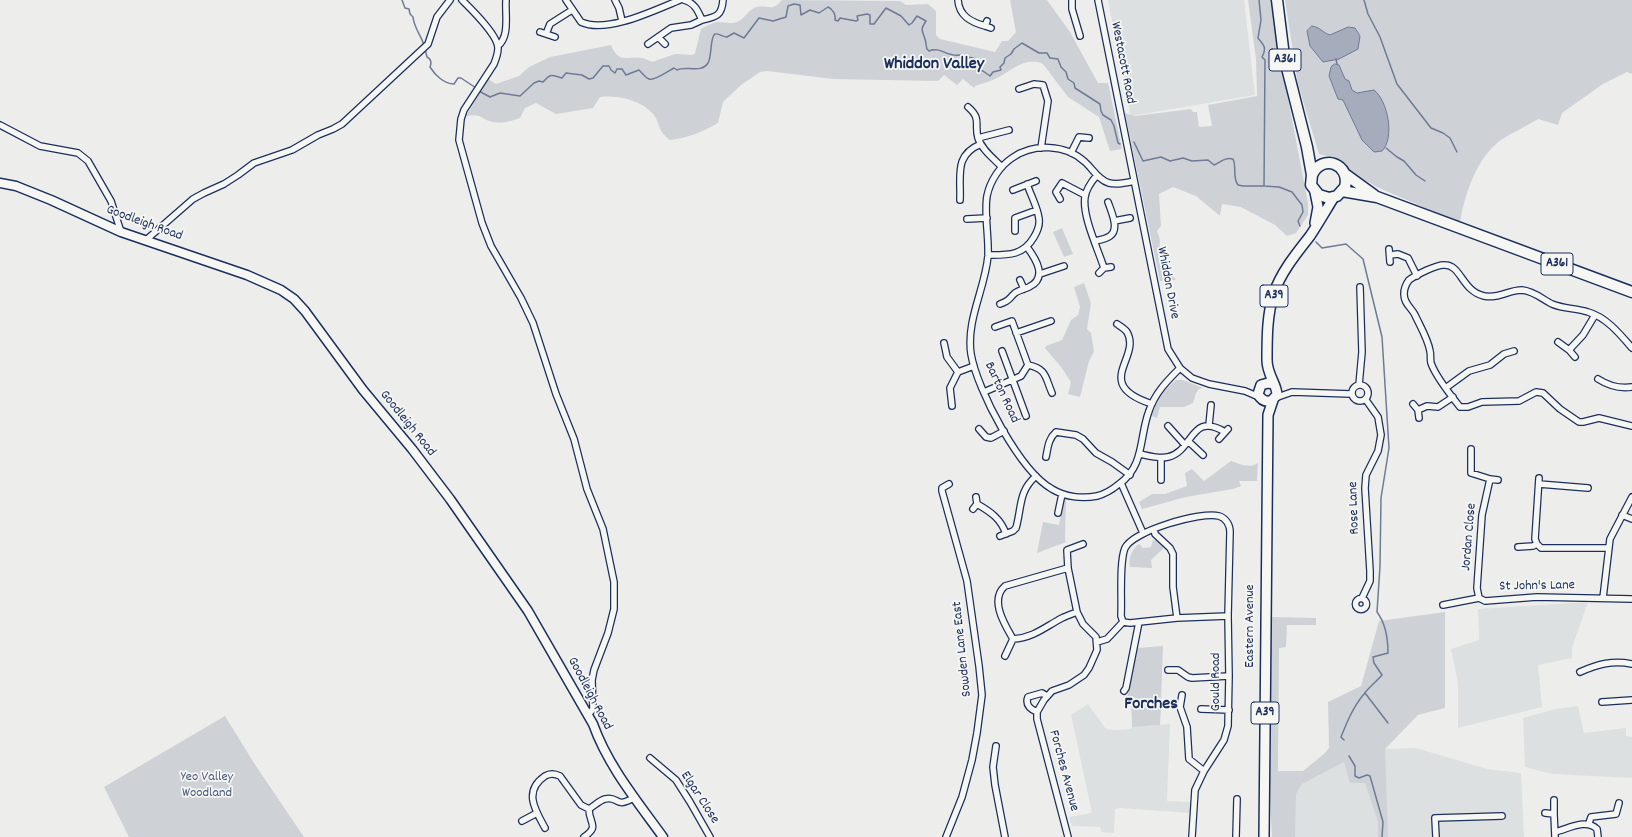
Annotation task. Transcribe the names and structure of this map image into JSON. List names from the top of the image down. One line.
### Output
{"streets":{"highway":["A361"],"main road":["A39","Eastern Avenue"],"street":["Westacott Road","Goodleigh Road","Whiddon Drive","Barton Road","Rose Lane","Jordan Close","St John's Lane","Sowden Lane East","Gould Road","Forches Avenue","Elgar Close"]},"crossings":[["A361","Eastern Avenue"],["Westacott Road","Whiddon Drive"],["Whiddon Drive","Barton Road"],["Whiddon Drive","Eastern Avenue"],["Jordan Close","St John's Lane"]],"districts":["Whiddon Valley","Forches"],"parks":["Yeo Valley Woodland"]}
